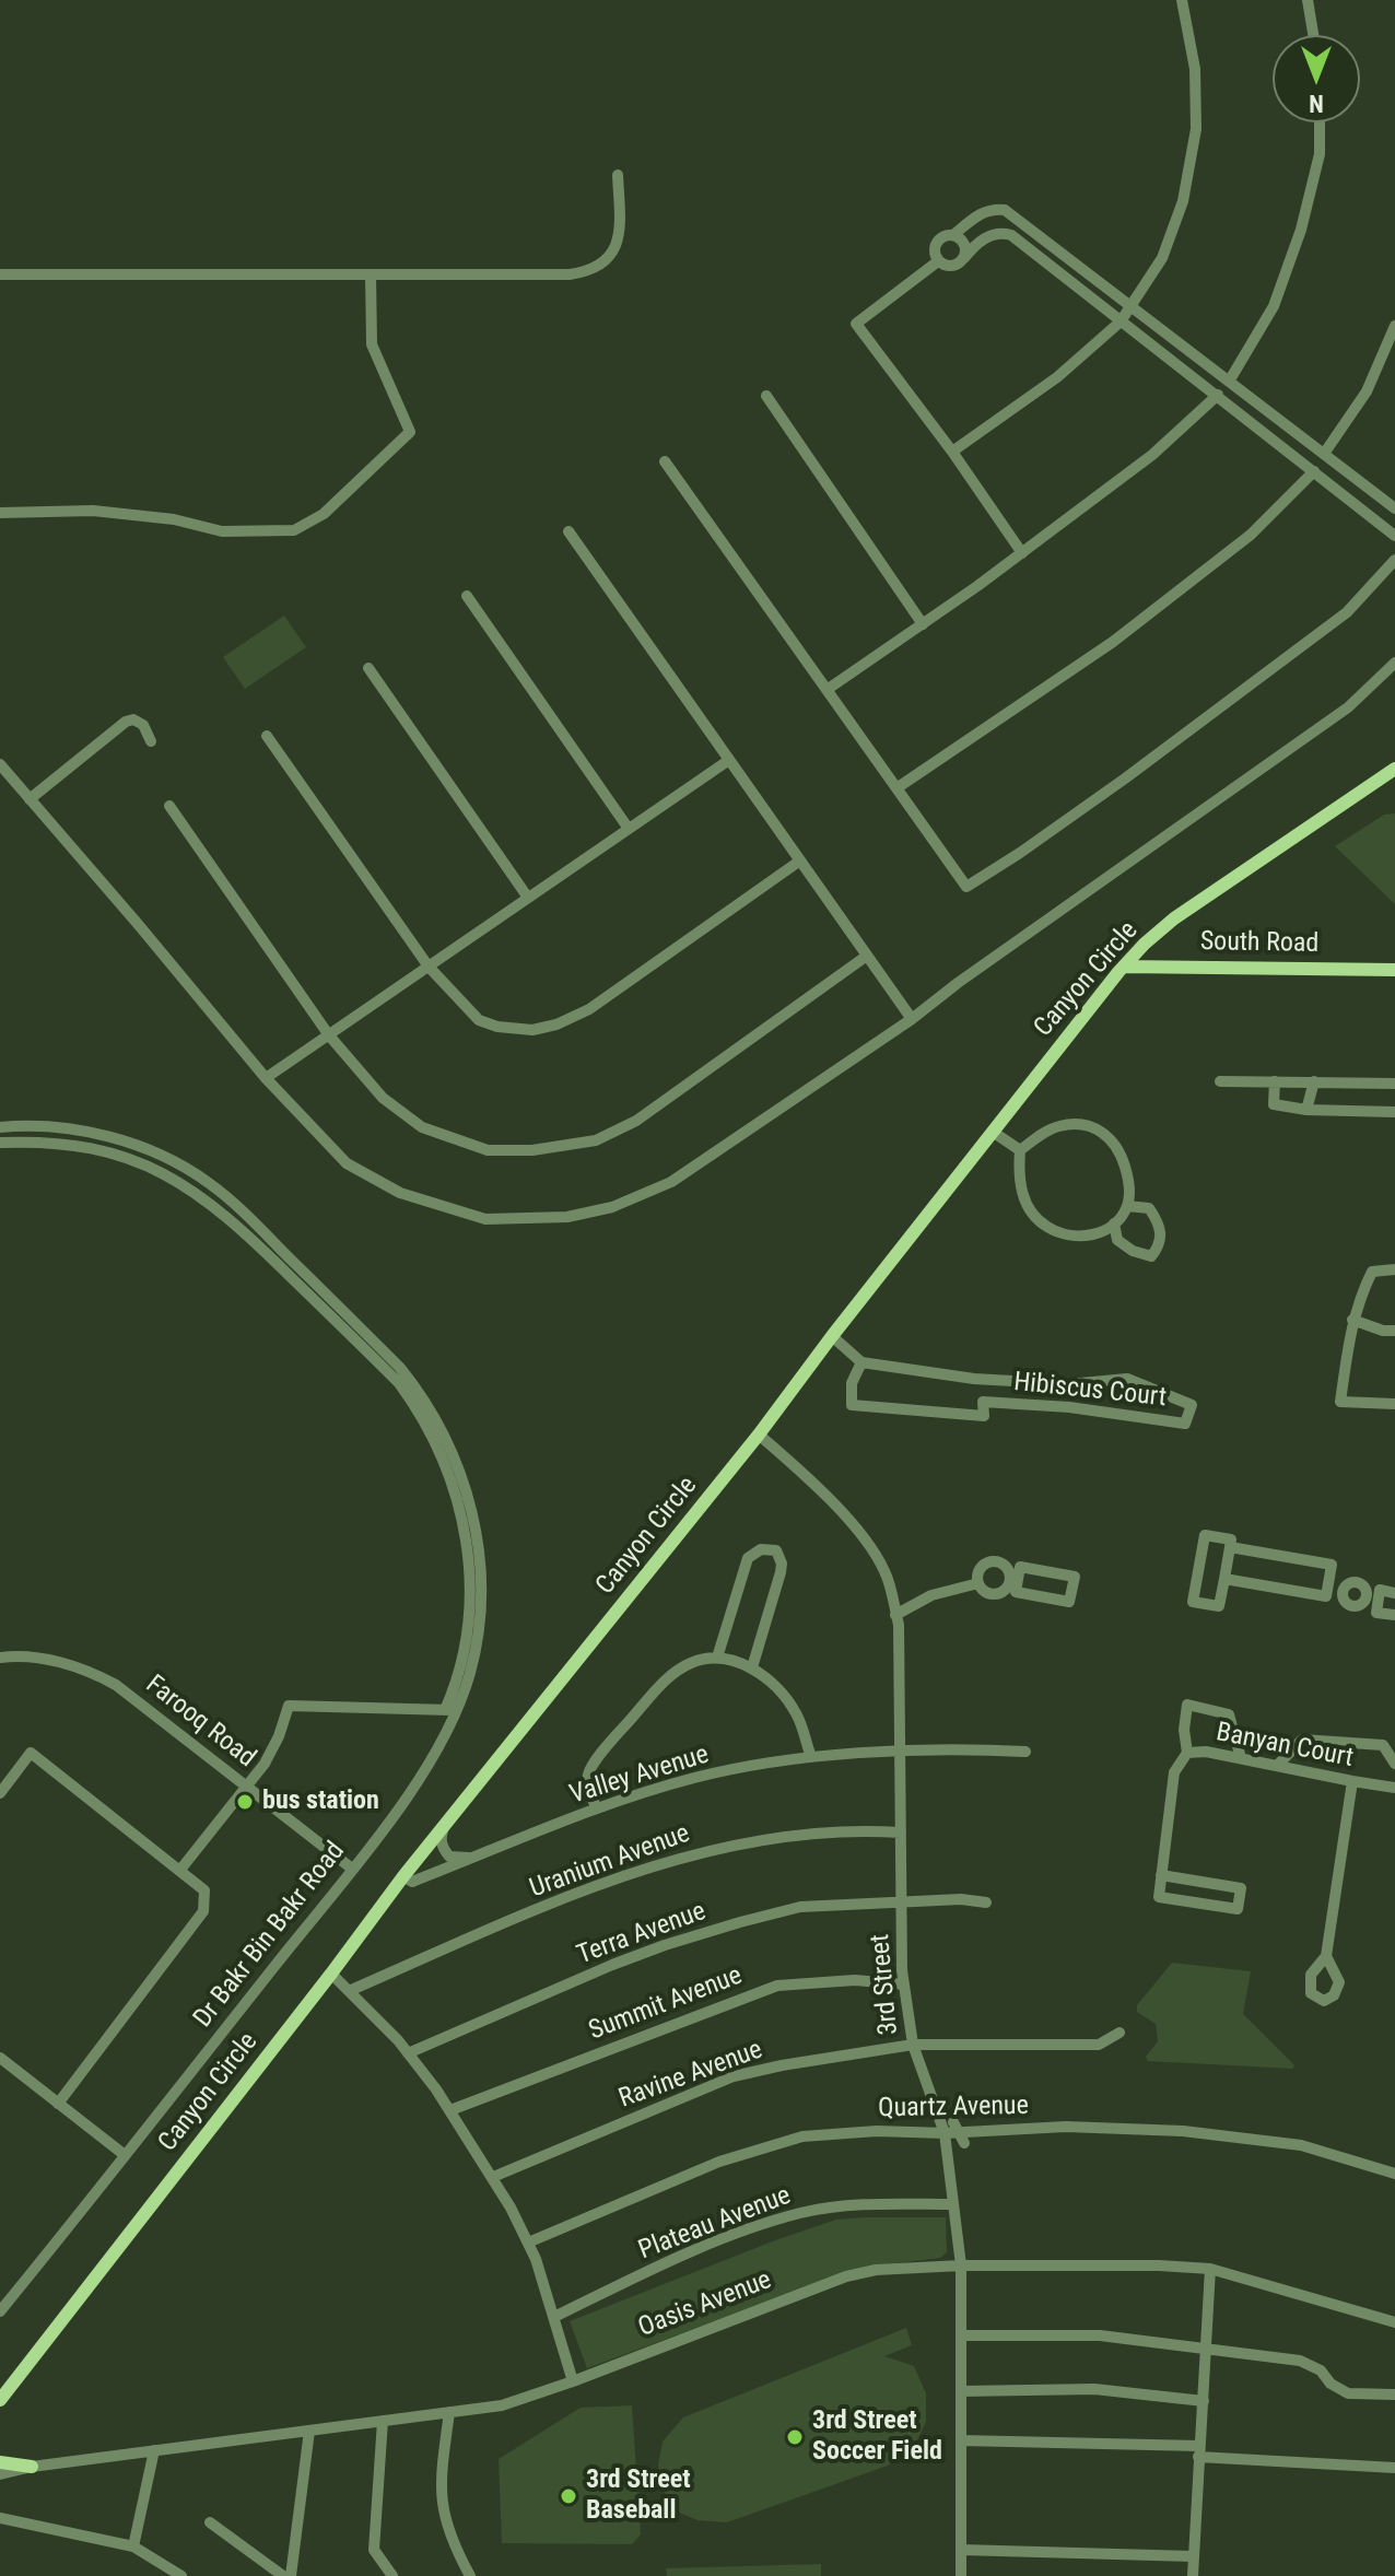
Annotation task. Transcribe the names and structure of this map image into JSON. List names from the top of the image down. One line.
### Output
{"streets":{"main road":["South Road","Canyon Circle","Oasis Avenue"],"street":["Hibiscus Court","Farooq Road","Banyan Court","Valley Avenue","Uranium Avenue","Terra Avenue","Dr Bakr Bin Bakr Road","3rd Street","Summit Avenue","Ravine Avenue","Quartz Avenue","Plateau Avenue"]},"crossings":[["South Road","Canyon Circle"],["Canyon Circle","Valley Avenue"],["Canyon Circle","3rd Street"],["Farooq Road","Dr Bakr Bin Bakr Road"],["Valley Avenue","3rd Street"],["Uranium Avenue","3rd Street"],["Terra Avenue","3rd Street"],["3rd Street","Summit Avenue"],["3rd Street","Ravine Avenue"],["3rd Street","Quartz Avenue"],["3rd Street","Plateau Avenue"],["3rd Street","Oasis Avenue"]],"places":["bus station","3rd Street Soccer Field","3rd Street Baseball"],"north":"bottom"}
